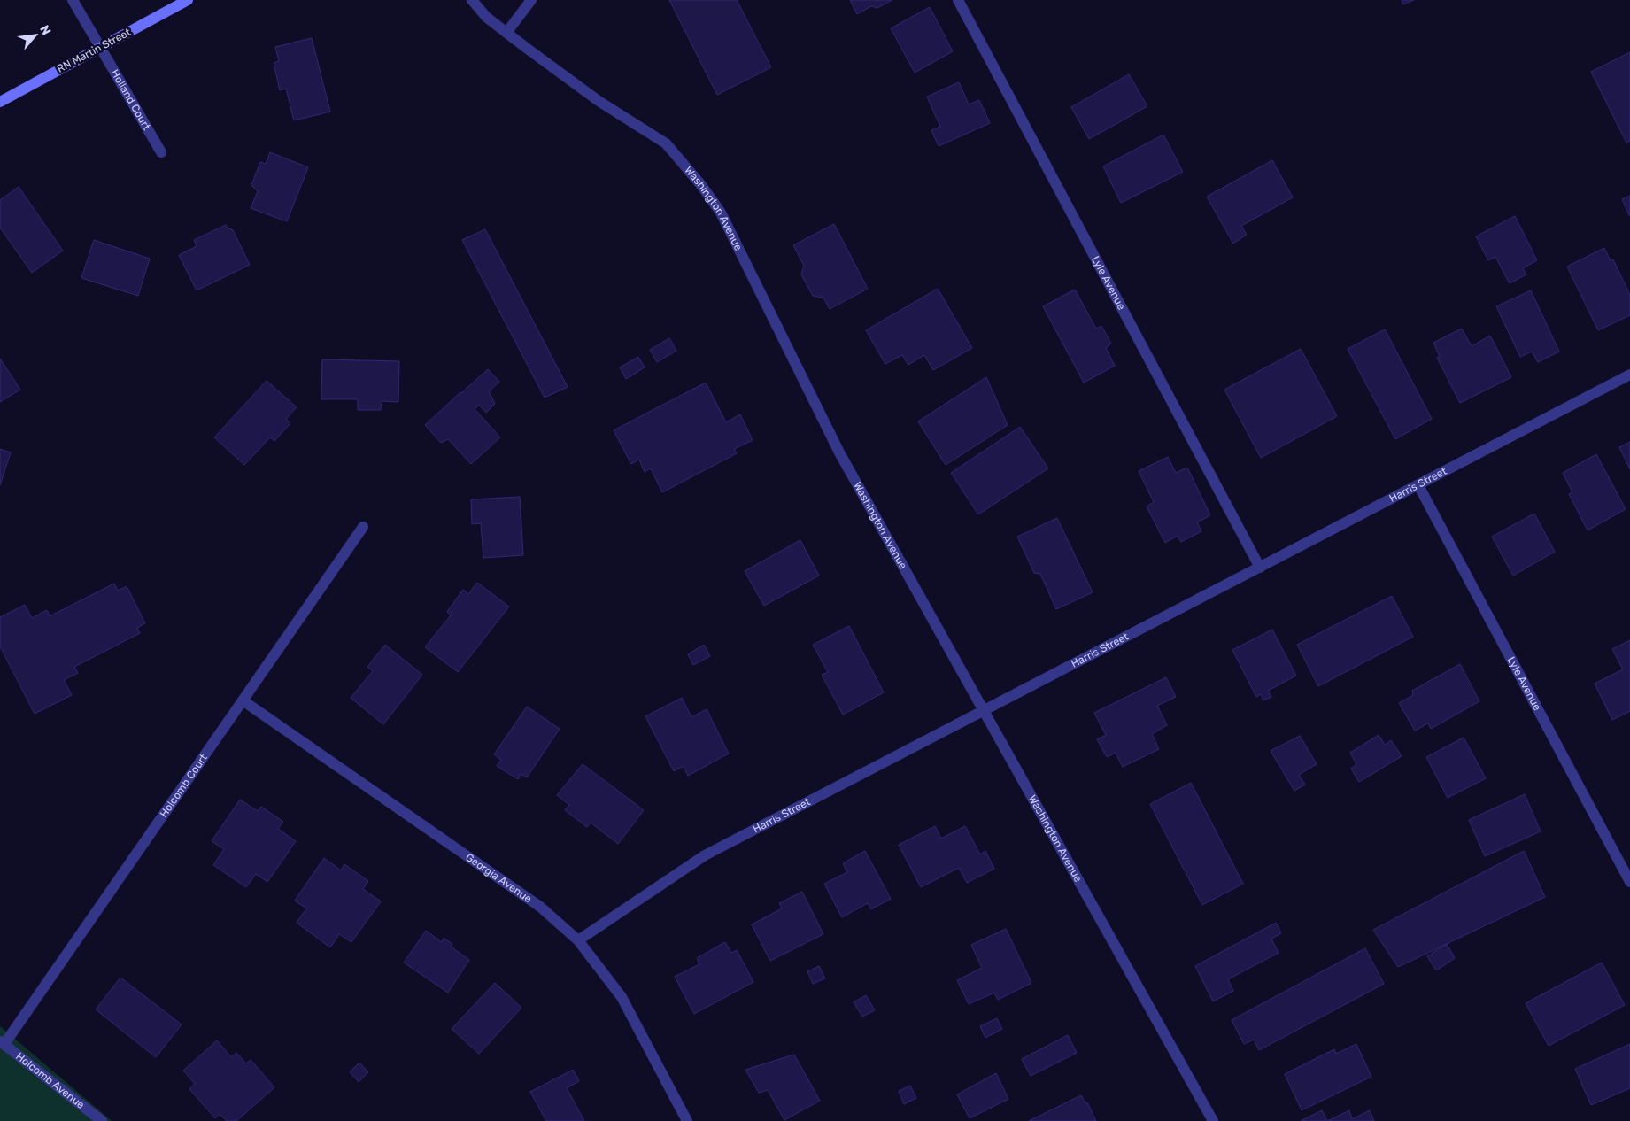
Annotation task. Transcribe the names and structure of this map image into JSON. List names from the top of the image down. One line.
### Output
{"streets":{"street":["RN Martin Street","Holland Court","Washington Avenue","Lyle Avenue","Harris Street","Holcomb Court","Georgia Avenue","Holcomb Avenue"]},"crossings":[["RN Martin Street","Holland Court"],["Washington Avenue","Harris Street"],["Lyle Avenue","Harris Street"],["Harris Street","Georgia Avenue"],["Holcomb Court","Georgia Avenue"],["Holcomb Court","Holcomb Avenue"]],"north":"top right"}
